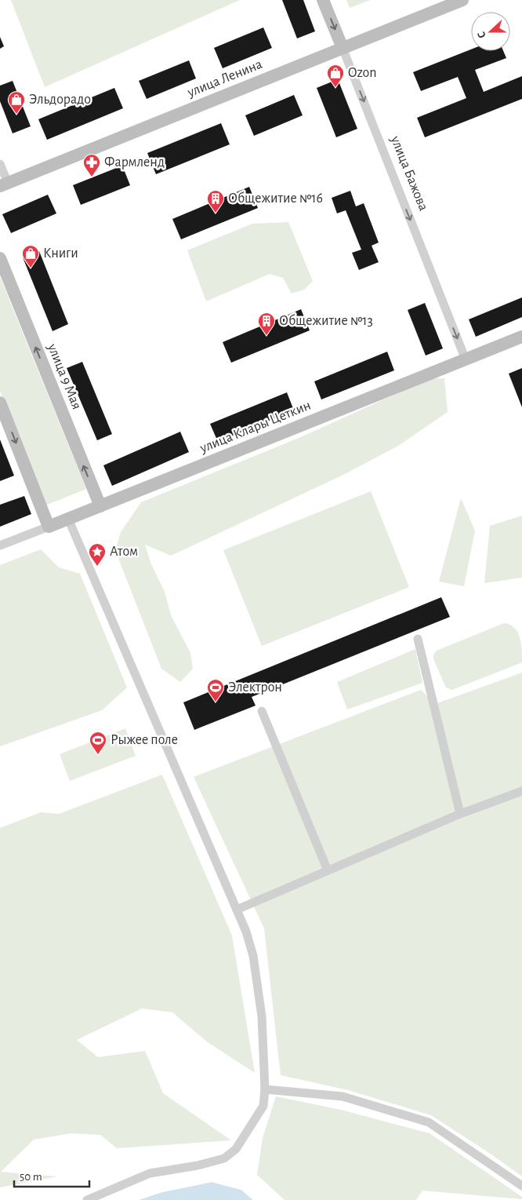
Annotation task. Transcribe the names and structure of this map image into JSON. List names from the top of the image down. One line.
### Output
{"streets":{"street":["улица Ленина","улица Бажова","улица 9 Мая","улица Клары Цеткин"]},"crossings":[["улица Ленина","улица Бажова"],["улица Бажова","улица Клары Цеткин"],["улица 9 Мая","улица Клары Цеткин"]],"one_way":["улица Бажова"],"places":{"shop":["Ozon","Эльдорадо","Книги"],"pharmacy":["Фармленд"],"building":["Общежитие №16","Общежитие №13"],"place":["Атом"],"sports":["Электрон","Рыжее поле"]},"scale_bar":"50 m","north":"left"}
